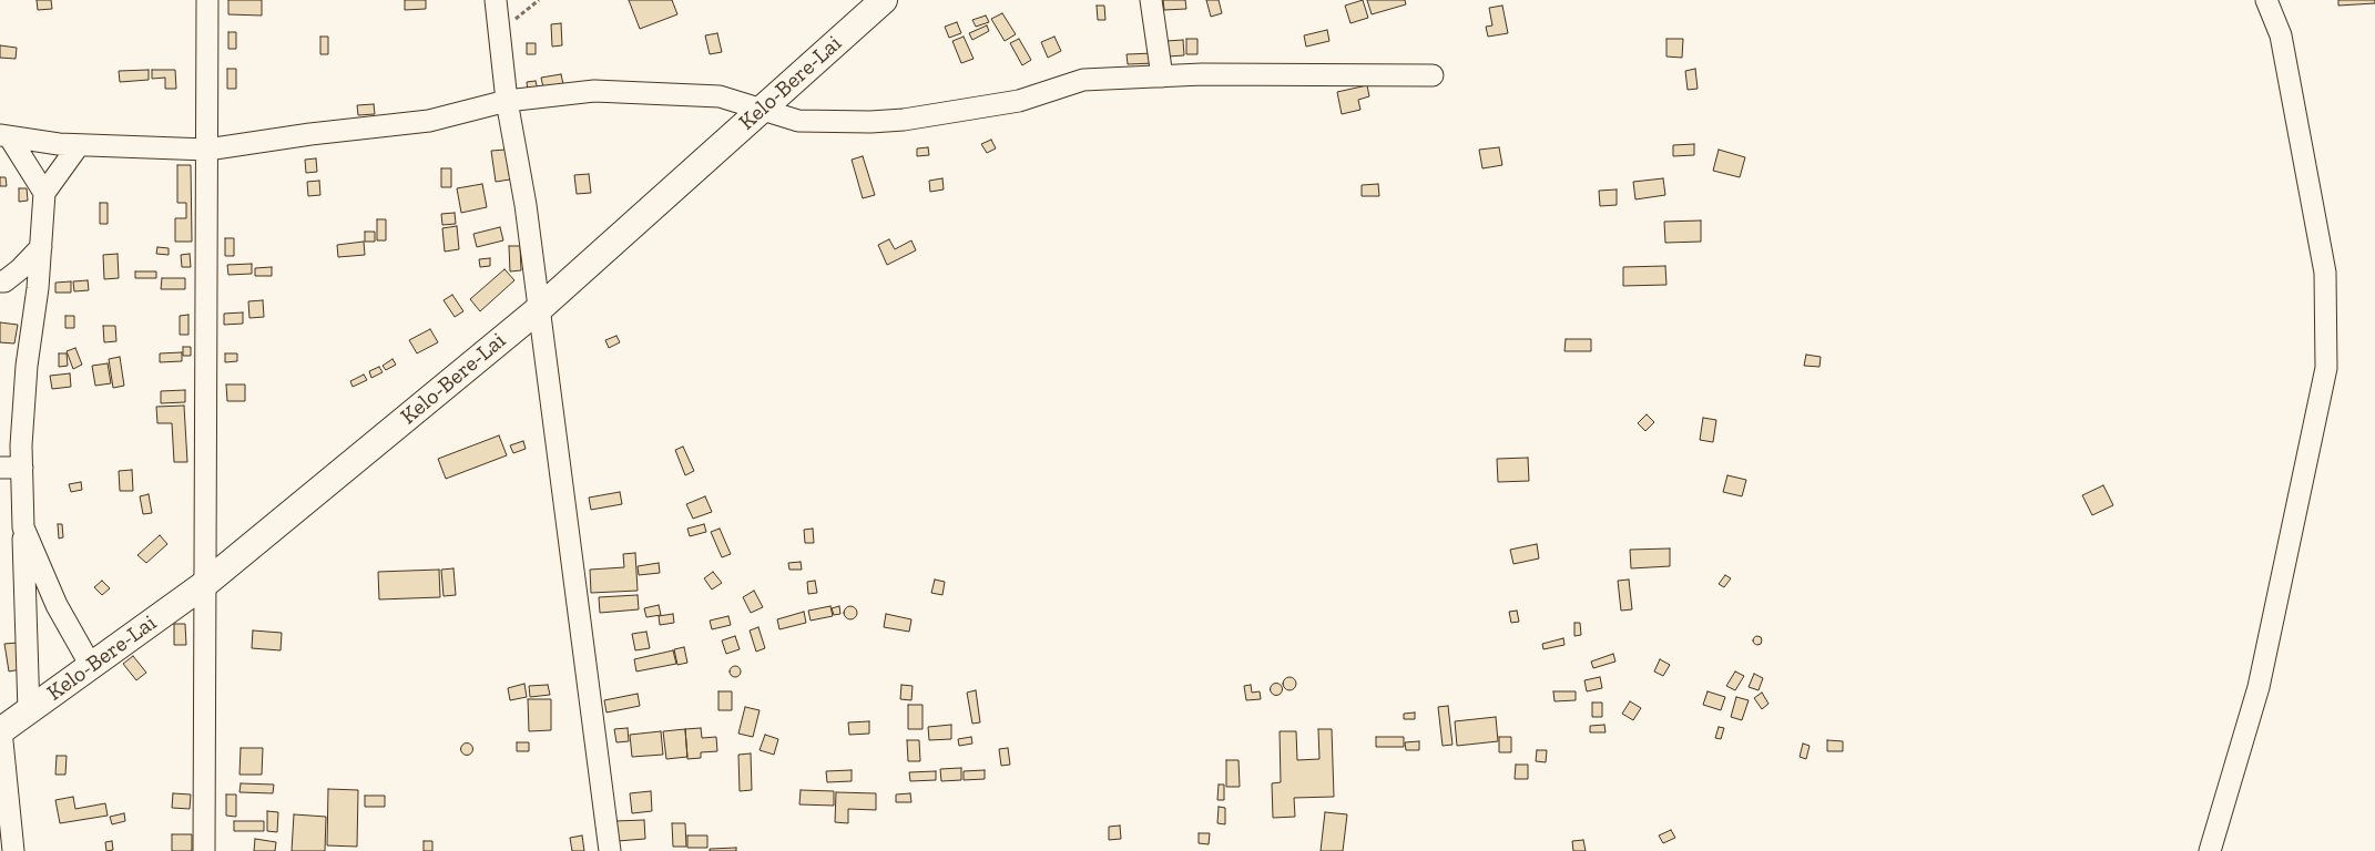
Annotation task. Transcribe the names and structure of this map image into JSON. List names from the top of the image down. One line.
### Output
{"streets":{"main road":["Kelo-Bere-Lai"]}}
